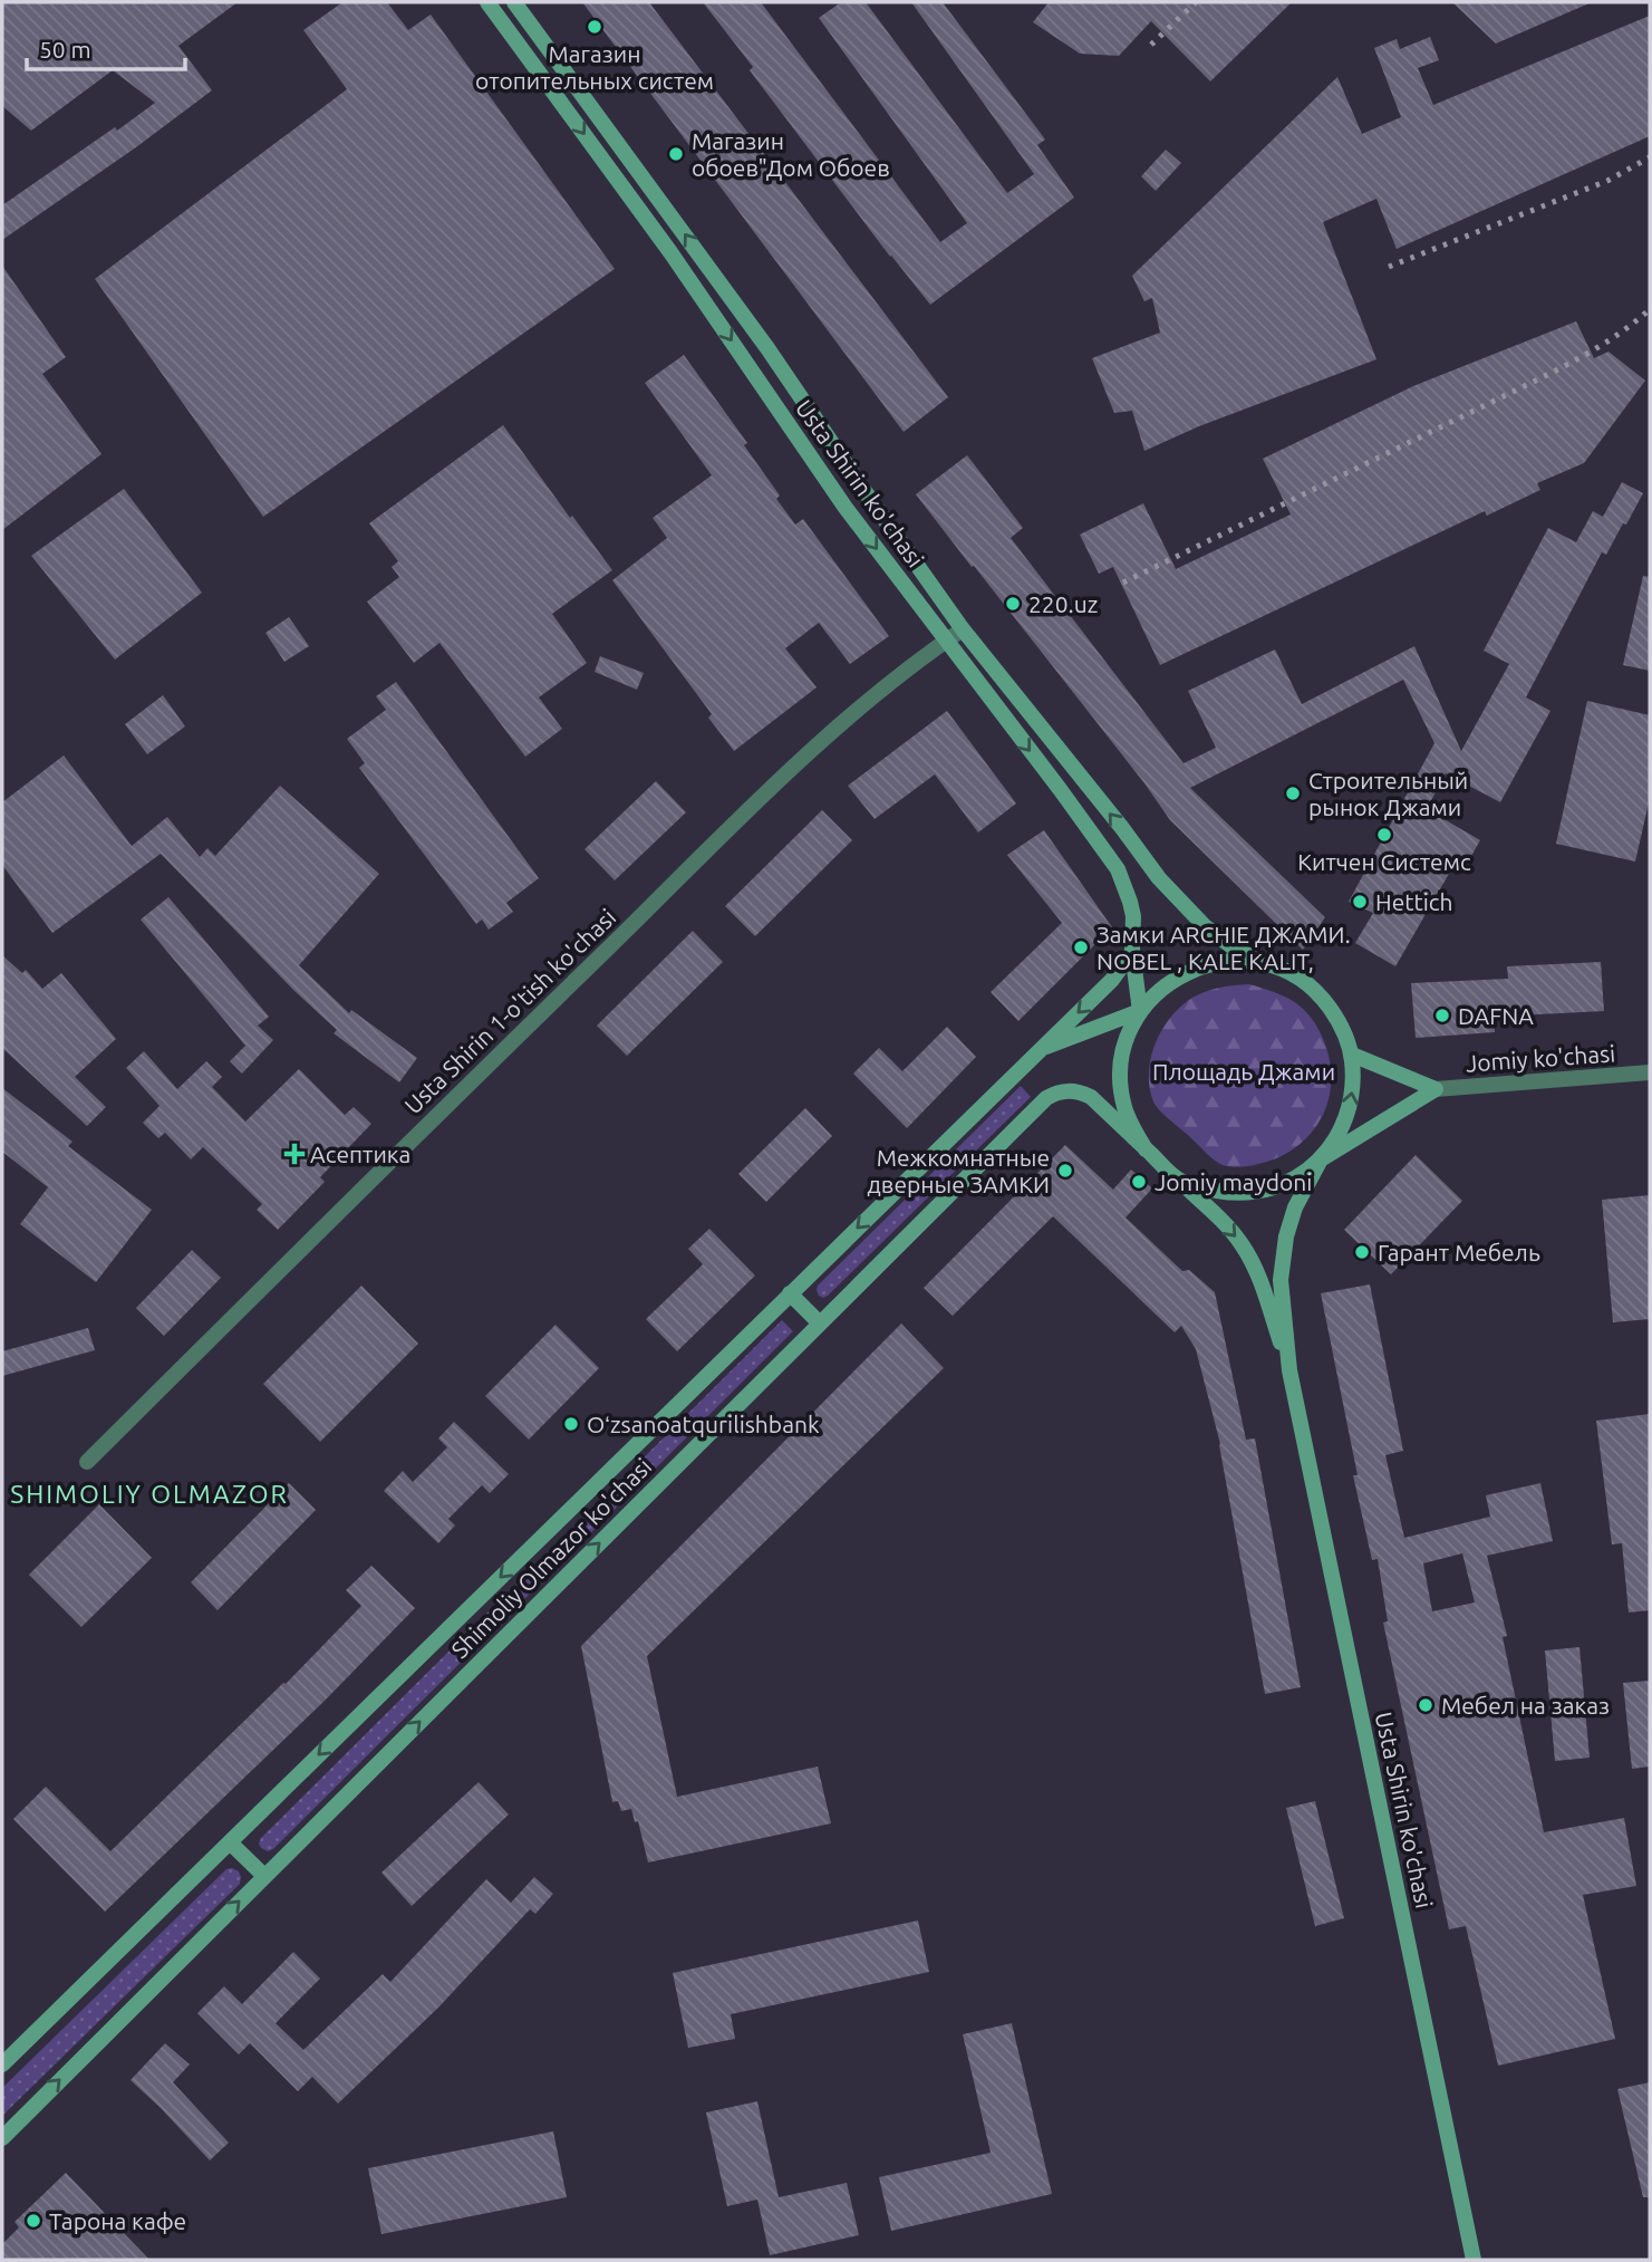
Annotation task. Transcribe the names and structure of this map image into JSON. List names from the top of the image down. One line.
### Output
{"streets":{"main road":["Usta Shirin ko'chasi","Shimoliy Olmazor ko'chasi"],"street":["Usta Shirin 1-o'tish ko'chasi","Jomiy ko'chasi"]},"crossings":[["Usta Shirin ko'chasi","Usta Shirin 1-o'tish ko'chasi"],["Usta Shirin ko'chasi","Shimoliy Olmazor ko'chasi"]],"districts":["SHIMOLIY OLMAZOR"],"parks":["Площадь Джами"],"places":{"other":["Магазин отопительных систем","Магазин обоев\"Дом Обоев","220.uz","Строительный рынок Джами","Китчен Системс","Hettich","Замки ARCHIE ДЖАМИ. NOBEL , KALE KALIT,","DAFNA","Межкомнатные дверные ЗАМКИ","Jomiy maydoni","Гарант Мебель","Oʻzsanoatqurilishbank","Мебел на заказ","Тарона кафе"],"health":["Асептика"]},"scale_bar":"50 m"}
